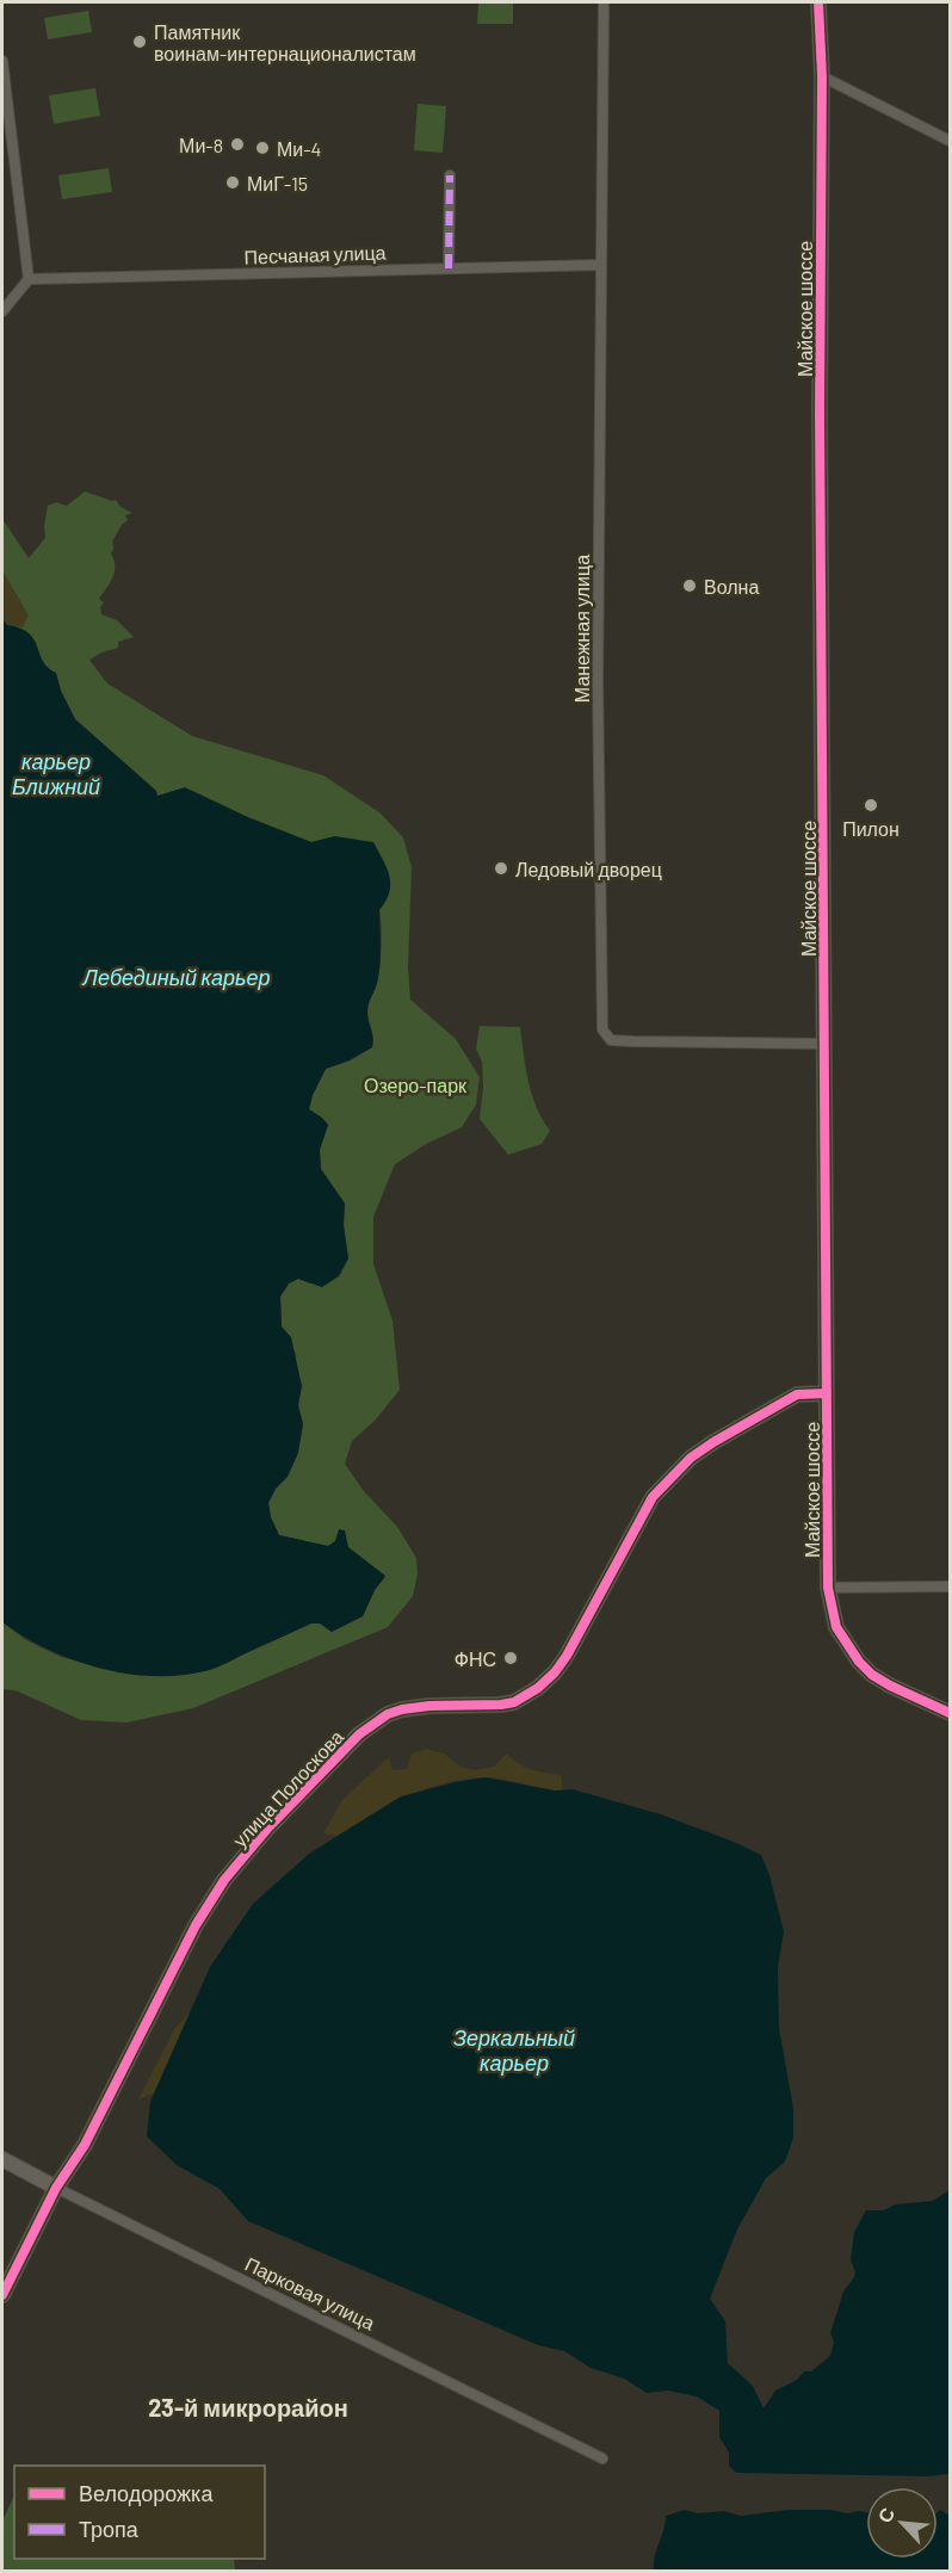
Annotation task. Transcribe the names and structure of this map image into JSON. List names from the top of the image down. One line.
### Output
{"streets":{"street":["Песчаная улица","Майское шоссе","Манежная улица","улица Полоскова","Парковая улица"]},"crossings":[["Песчаная улица","Манежная улица"],["Майское шоссе","Манежная улица"],["Майское шоссе","улица Полоскова"],["улица Полоскова","Парковая улица"]],"districts":["23-й микрорайон"],"water":["карьер Ближний","Лебединый карьер","Зеркальный карьер"],"parks":["Озеро-парк"],"places":["Памятник воинам-интернационалистам","Ми-8","Ми-4","МиГ-15","Волна","Пилон","Ледовый дворец","ФНС"],"legend":["Велодорожка","Тропа"],"north":"top left"}
